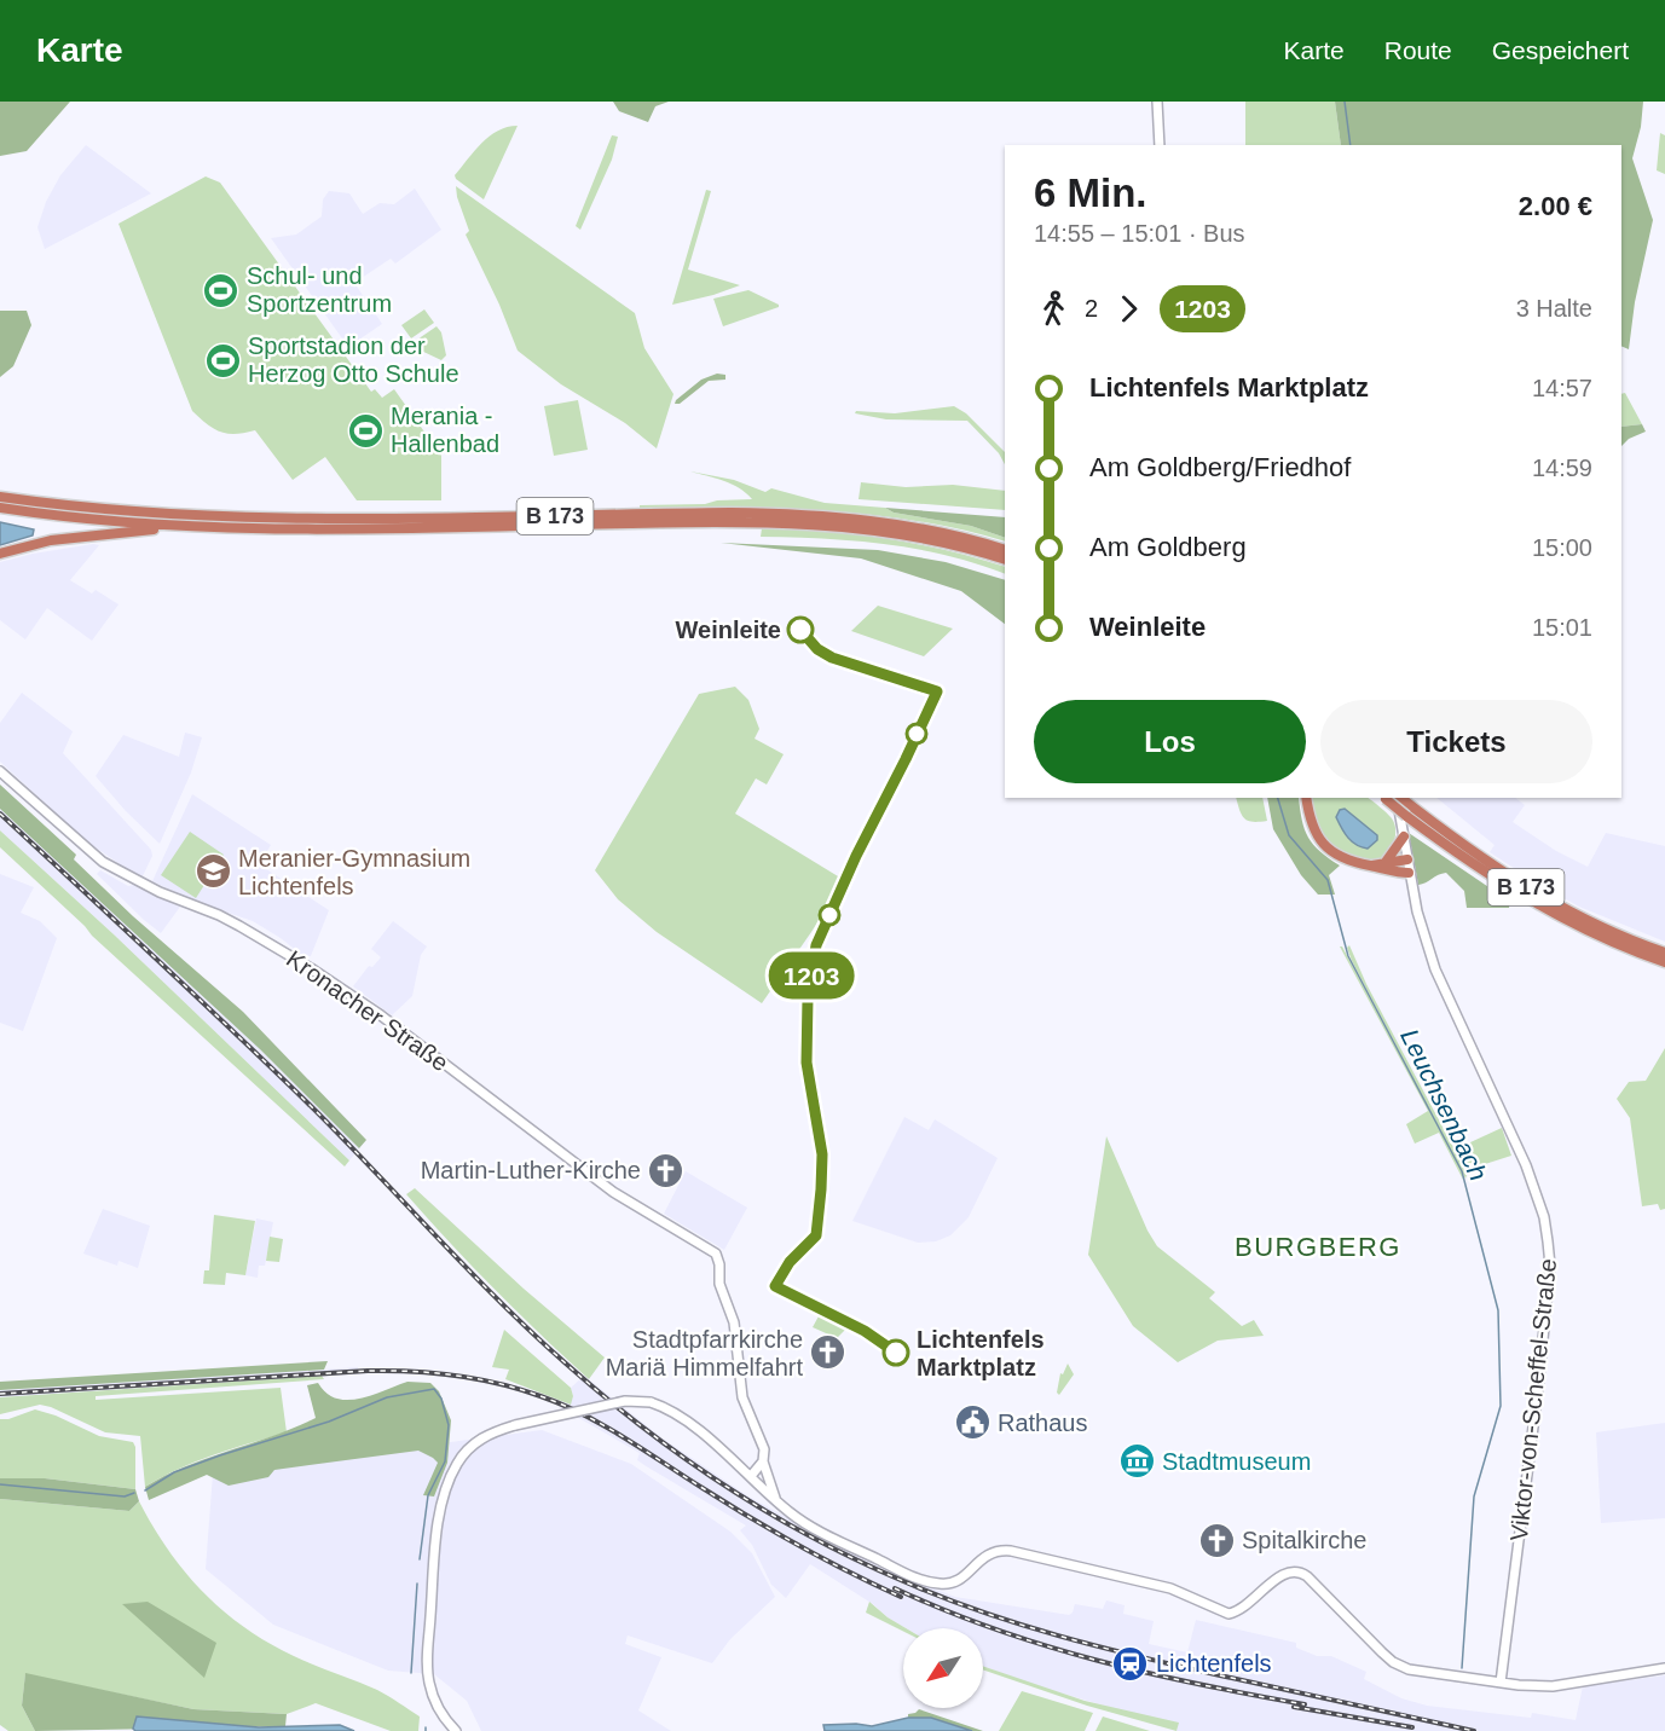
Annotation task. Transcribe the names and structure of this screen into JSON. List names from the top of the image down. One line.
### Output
{"streets":{"highway":["B 173"],"street":["Kronacher Straße","Viktor-von-Scheffel-Straße"]},"districts":["BURGBERG"],"water":["Leuchsenbach"],"places":{"sports":["Schul- und Sportzentrum","Sportstadion der Herzog Otto Schule","Merania - Hallenbad"],"other":["Weinleite","Lichtenfels Marktplatz"],"school or university":["Meranier-Gymnasium Lichtenfels"],"church":["Martin-Luther-Kirche","Stadtpfarrkirche Mariä Himmelfahrt","Spitalkirche"],"public building":["Rathaus"],"museum":["Stadtmuseum"],"station":["Lichtenfels"]},"lines":["bus line 1203"],"north":"bottom left","page":{"header":"Karte","nav":["Karte","Route","Gespeichert"],"on_map":"1203","heading":["6 Min.","14:55 – 15:01 · Bus","2.00 €"],"legs":["2","1203","3 Halte"],"list":[{"name":"Lichtenfels Marktplatz","value":"14:57"},{"name":"Am Goldberg/Friedhof","value":"14:59"},{"name":"Am Goldberg","value":"15:00"},{"name":"Weinleite","value":"15:01"}],"buttons":["Los","Tickets"]}}
